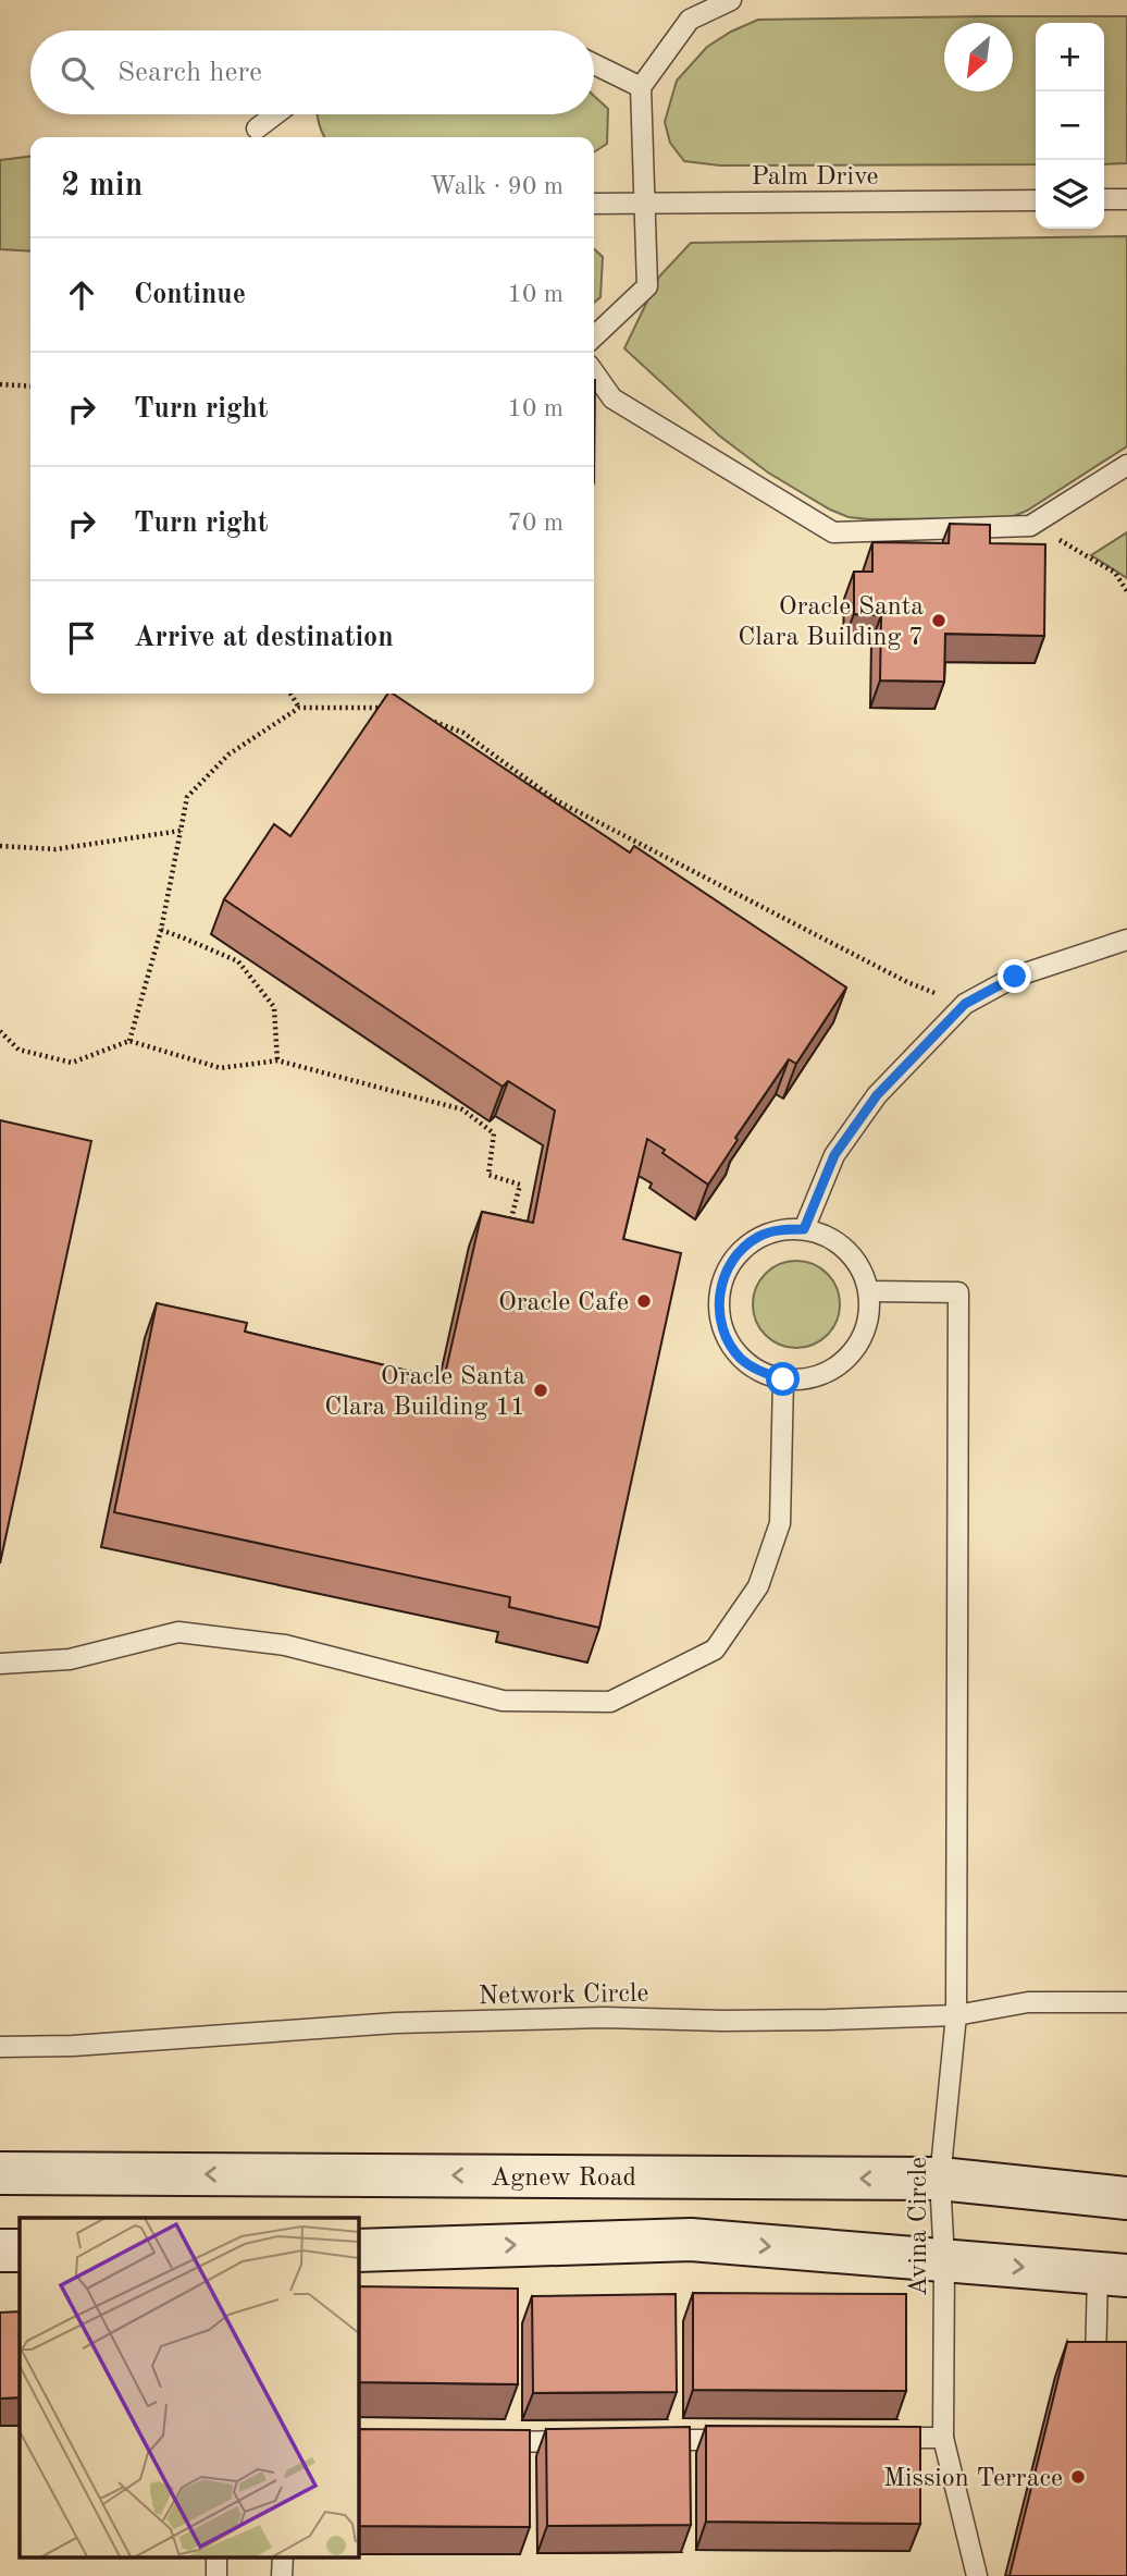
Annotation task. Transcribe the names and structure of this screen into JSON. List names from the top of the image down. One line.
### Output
{"streets":{"main road":["Agnew Road"],"lane":["Palm Drive","Network Circle","Avina Circle"]},"crossings":[["Network Circle","Avina Circle"],["Agnew Road","Avina Circle"]],"places":["Oracle Santa Clara Building 7","Oracle Cafe","Oracle Santa Clara Building 11","Mission Terrace"],"north":"bottom left","page":{"map_buttons":["+","−"],"search":"Search here","heading":["2 min","Walk · 90 m"],"list":[["Continue","10 m"],["Turn right","10 m"],["Turn right","70 m"],"Arrive at destination"]}}
